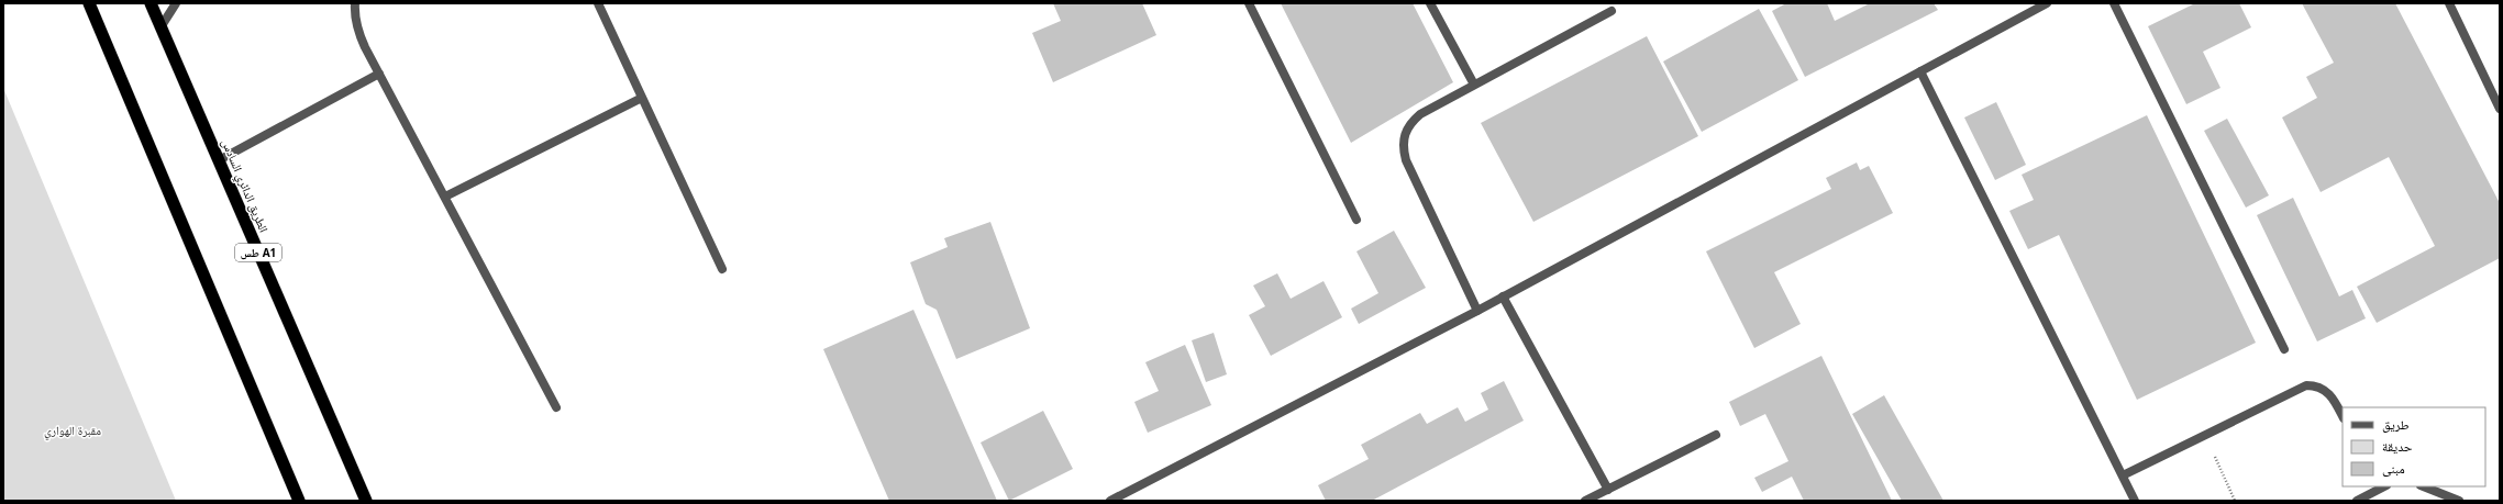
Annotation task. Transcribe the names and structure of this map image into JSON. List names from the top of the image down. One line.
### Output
{"streets":{"highway":["الطريق الدائري السادس","طس A1"]},"parks":["مقبرة الهواري"],"legend":["طريق","حديقة","مبنى"]}
